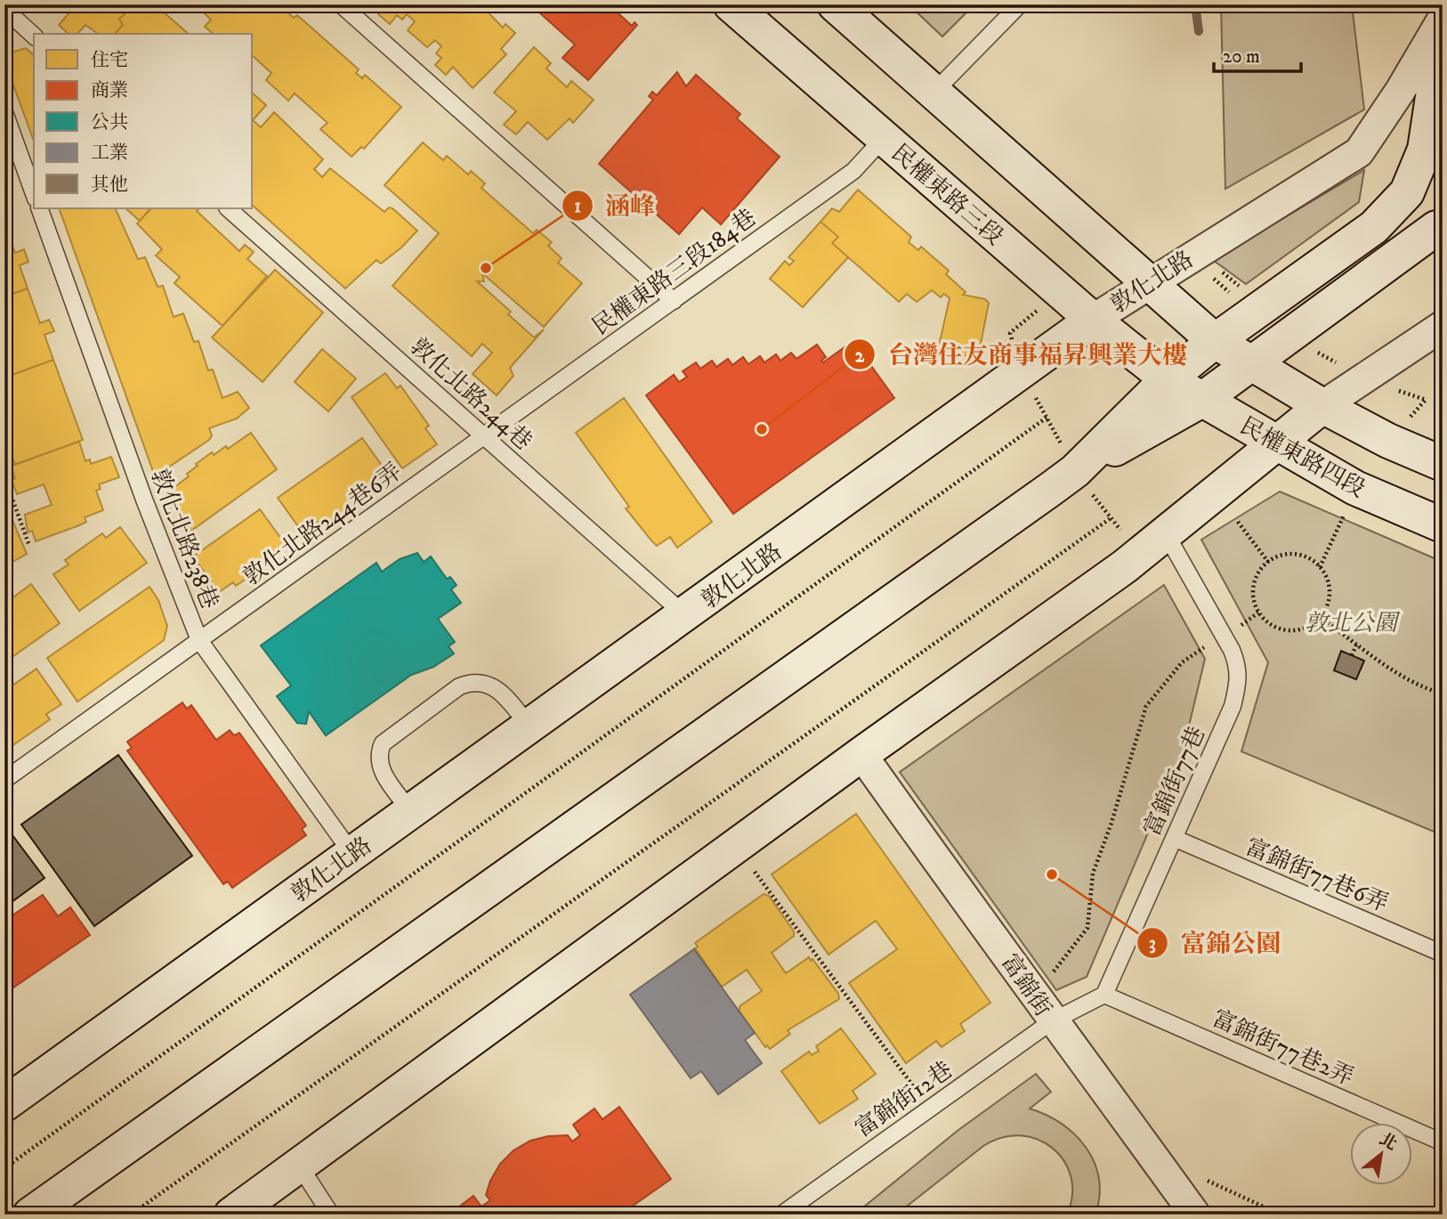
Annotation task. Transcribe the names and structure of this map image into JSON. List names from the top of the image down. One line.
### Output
{"streets":{"main road":["民權東路三段","敦化北路","民權東路四段"],"street":["富錦街"],"lane":["民權東路三段184巷","敦化北路244巷","敦化北路244巷6弄","敦化北路238巷","富錦街77巷","富錦街77巷6弄","富錦街77巷2弄","富錦街12巷"]},"crossings":[["民權東路三段","民權東路三段184巷"],["民權東路三段","敦化北路"],["民權東路三段","民權東路四段"],["民權東路三段184巷","敦化北路244巷"],["民權東路三段184巷","敦化北路244巷6弄"],["敦化北路","敦化北路244巷"],["敦化北路","敦化北路238巷"],["敦化北路244巷","敦化北路244巷6弄"],["敦化北路244巷6弄","敦化北路238巷"],["富錦街77巷","富錦街77巷6弄"],["富錦街77巷","富錦街77巷2弄"],["富錦街","富錦街12巷"]],"parks":["敦北公園"],"places":["涵峰","台灣住友商事福昇興業大樓","富錦公園"],"legend":["住宅","商業","公共","工業","其他"],"scale_bar":"20 m","north":"top right"}
